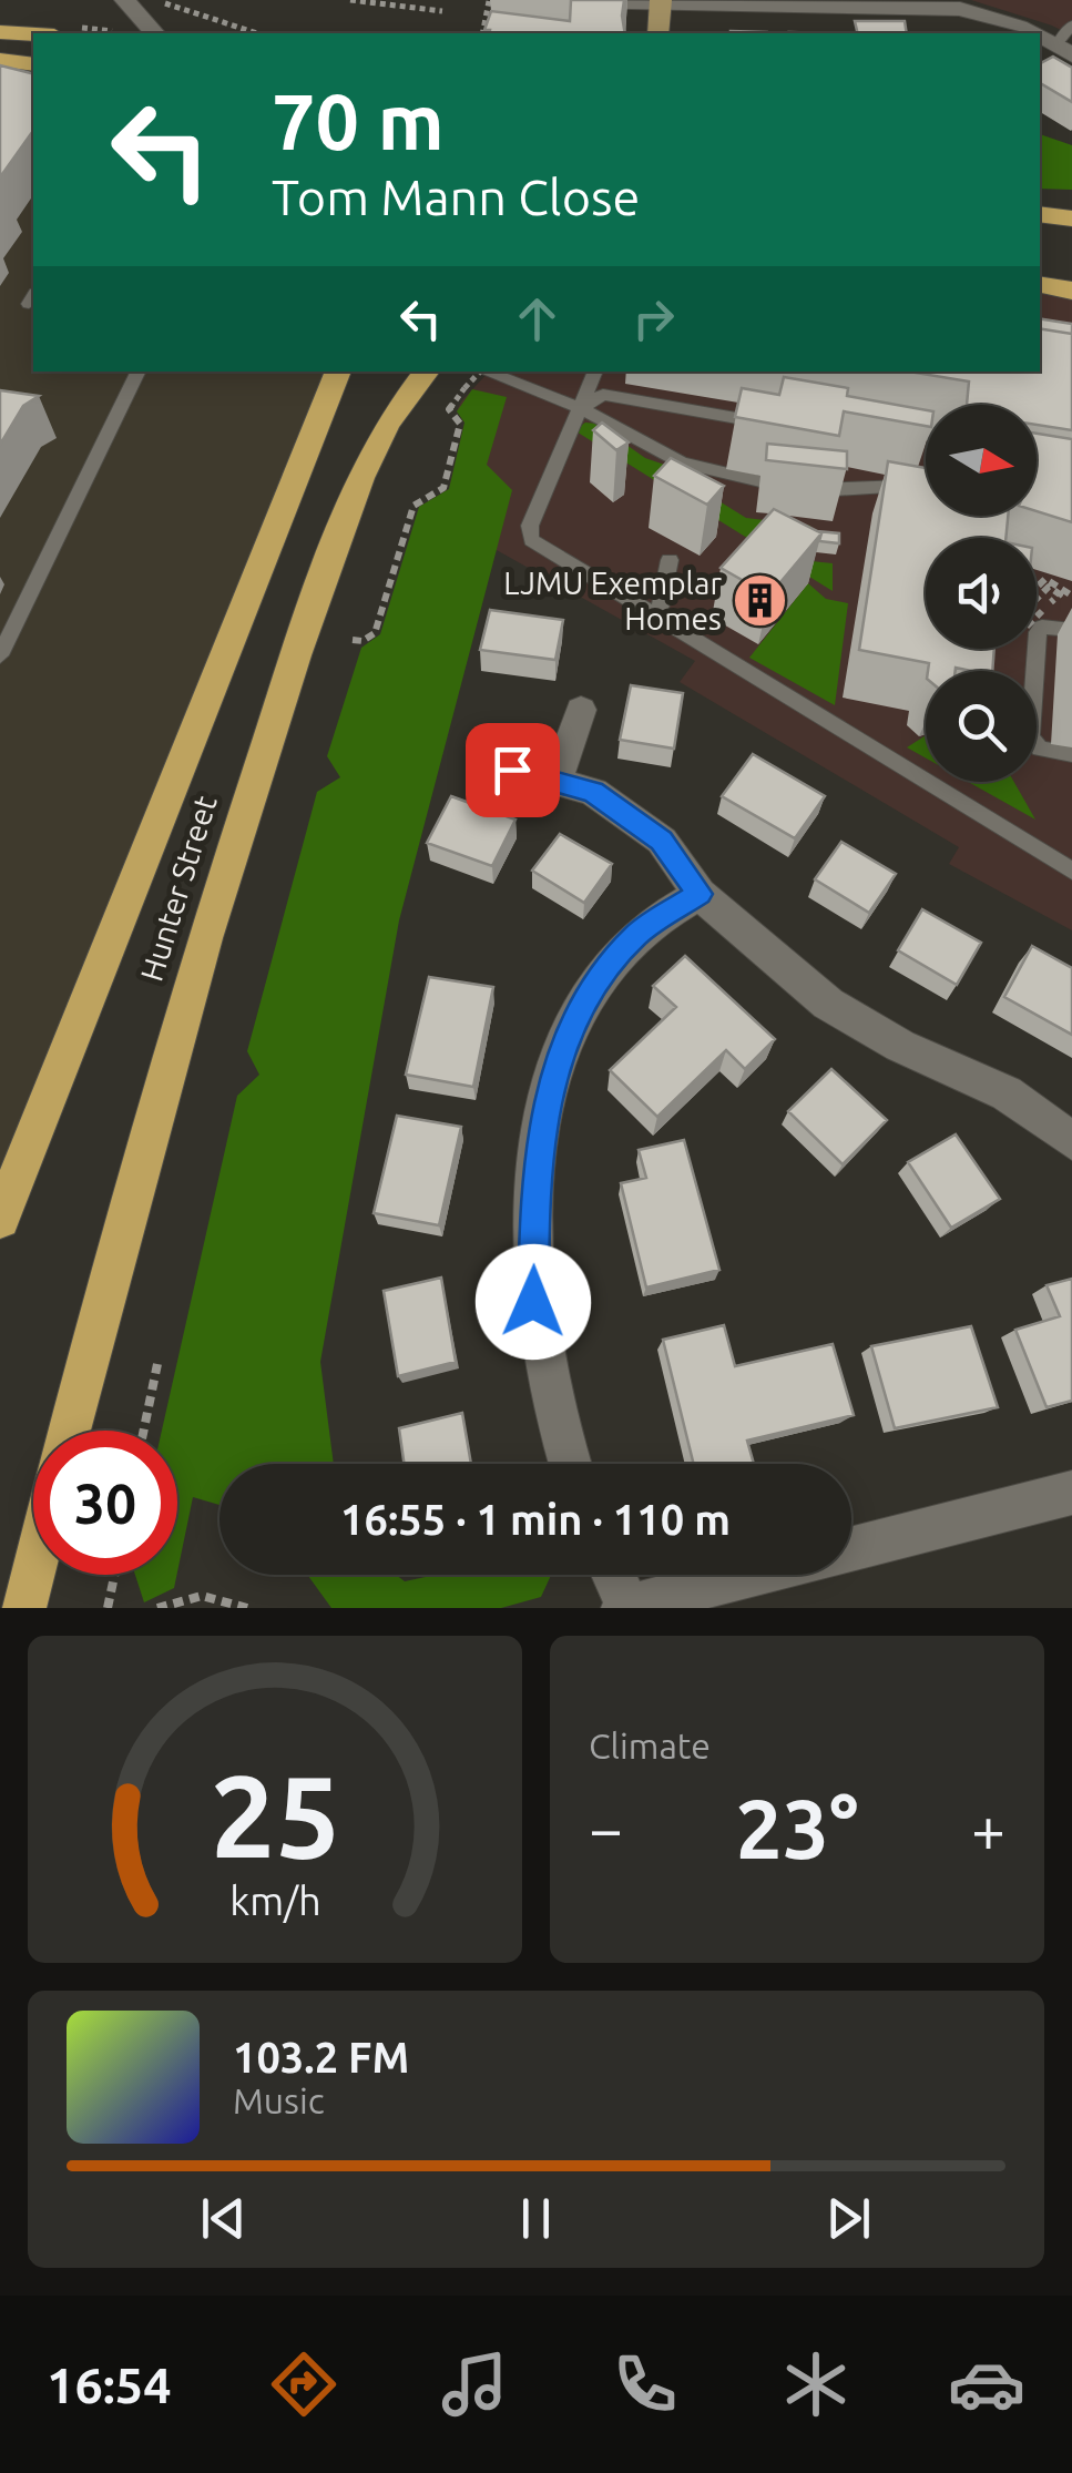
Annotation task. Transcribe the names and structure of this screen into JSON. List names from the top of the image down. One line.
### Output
{"streets":{"highway":["Hunter Street"]},"places":{"building":["LJMU Exemplar Homes"]},"north":"right","page":{"turn":["70 m","Tom Mann Close"],"limit":"30","trip":"16:55 · 1 min · 110 m","tile":"Climate","heat":["−","23°","+"],"song":["103.2 FM","Music"],"tabs":"16:54","gauge":["25","km/h"]}}
